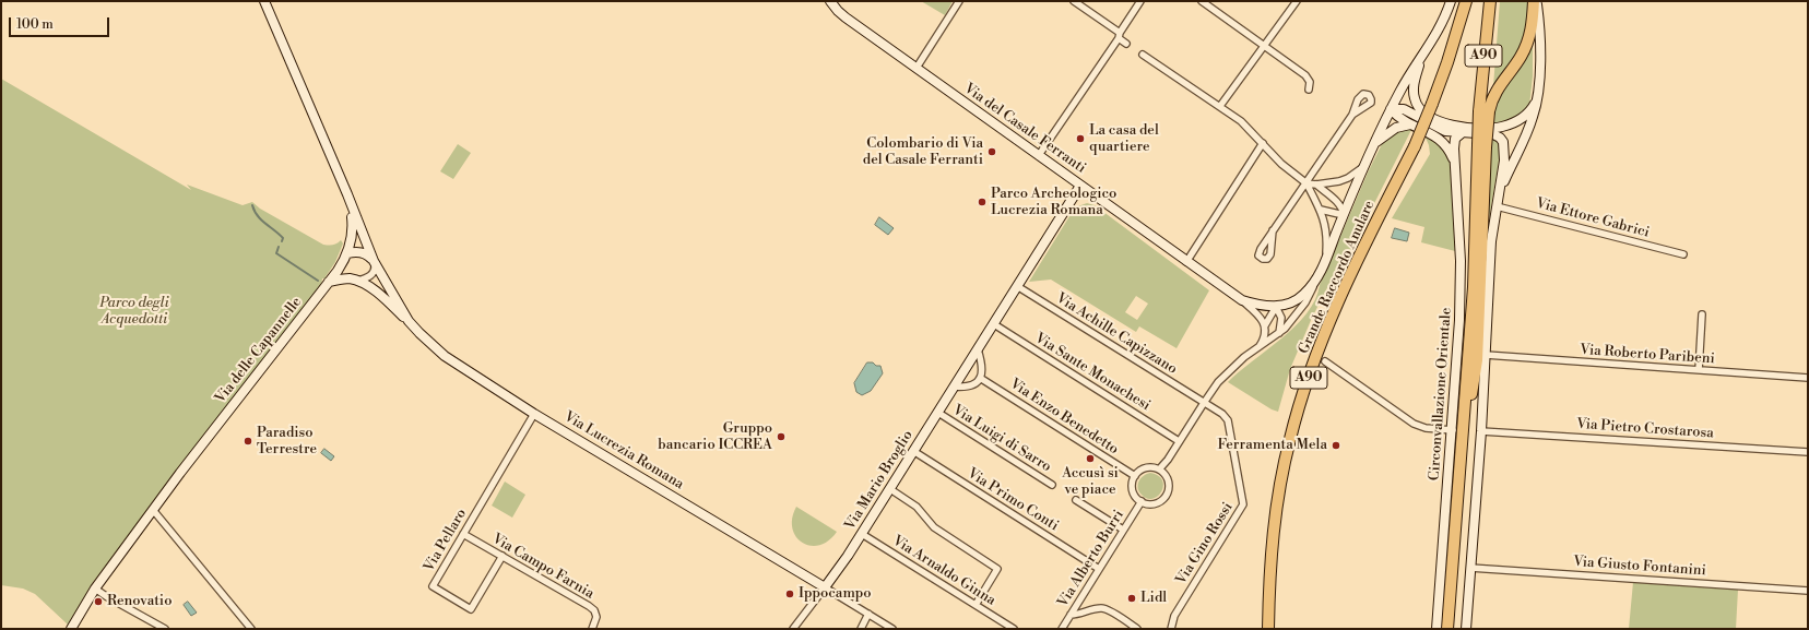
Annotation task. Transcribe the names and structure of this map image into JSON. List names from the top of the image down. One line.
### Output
{"streets":{"highway":["A90","Grande Raccordo Anulare"],"street":["Via del Casale Ferranti","Via Ettore Gabrici","Via Achille Capizzano","Via delle Capannelle","Via Roberto Paribeni","Via Sante Monachesi","Circonvallazione Orientale","Via Enzo Benedetto","Via Pietro Crostarosa","Via Luigi di Sarro","Via Lucrezia Romana","Via Mario Broglio","Via Primo Conti","Via Pellaro","Via Gino Rossi","Via Alberto Burri","Via Campo Farnia","Via Giusto Fontanini","Via Arnaldo Ginna"]},"crossings":[["A90","Circonvallazione Orientale"],["Via del Casale Ferranti","Via Mario Broglio"],["Via Achille Capizzano","Via Mario Broglio"],["Via Achille Capizzano","Via Gino Rossi"],["Via delle Capannelle","Via Lucrezia Romana"],["Via Sante Monachesi","Via Mario Broglio"],["Via Enzo Benedetto","Via Alberto Burri"],["Via Luigi di Sarro","Via Mario Broglio"],["Via Lucrezia Romana","Via Mario Broglio"],["Via Lucrezia Romana","Via Pellaro"],["Via Mario Broglio","Via Primo Conti"],["Via Mario Broglio","Via Arnaldo Ginna"],["Via Primo Conti","Via Alberto Burri"],["Via Pellaro","Via Campo Farnia"]],"parks":["Parco degli Acquedotti"],"places":["La casa del quartiere","Colombario di Via del Casale Ferranti","Parco Archeologico Lucrezia Romana","Gruppo bancario ICCREA","Paradiso Terrestre","Ferramenta Mela","Accusì si ve piace","Ippocampo","Lidl","Renovatio"],"scale_bar":"100 m"}
